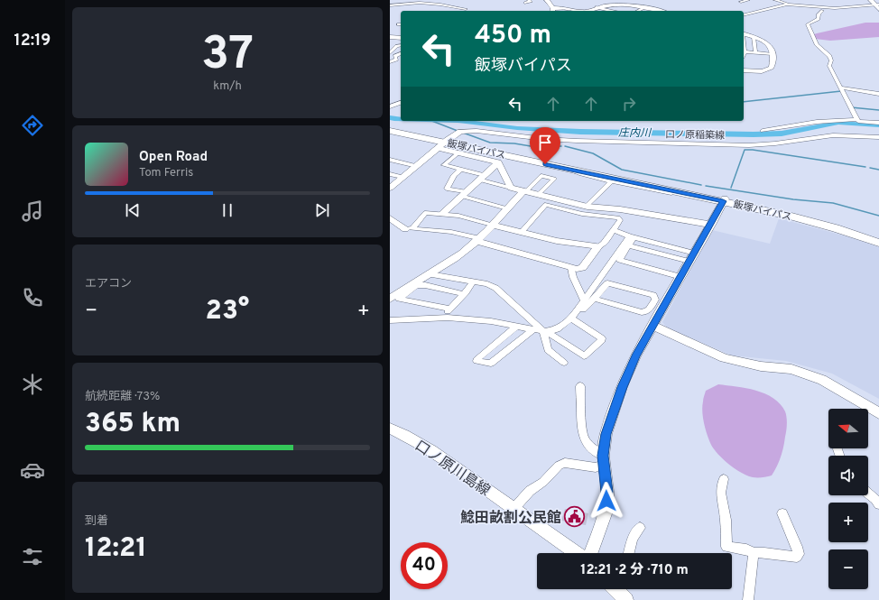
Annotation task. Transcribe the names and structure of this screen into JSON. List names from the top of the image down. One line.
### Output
{"streets":{"highway":["飯塚バイパス"],"street":["口ノ原稲築線","口ノ原川島線"]},"crossings":[["口ノ原稲築線","飯塚バイパス"]],"water":["庄内川"],"places":{"public building":["鯰田畝割公民館"]},"north":"left","page":{"tabs":"12:19","tile":[["37","km/h"],"エアコン",["航続距離 · 73%","365 km"],["到着","12:21"]],"turn":["450 m","飯塚バイパス"],"song":["Open Road","Tom Ferris"],"heat":["−","23°","+"],"map_buttons":["+","−"],"limit":"40","trip":"12:21 · 2 分 · 710 m"}}
